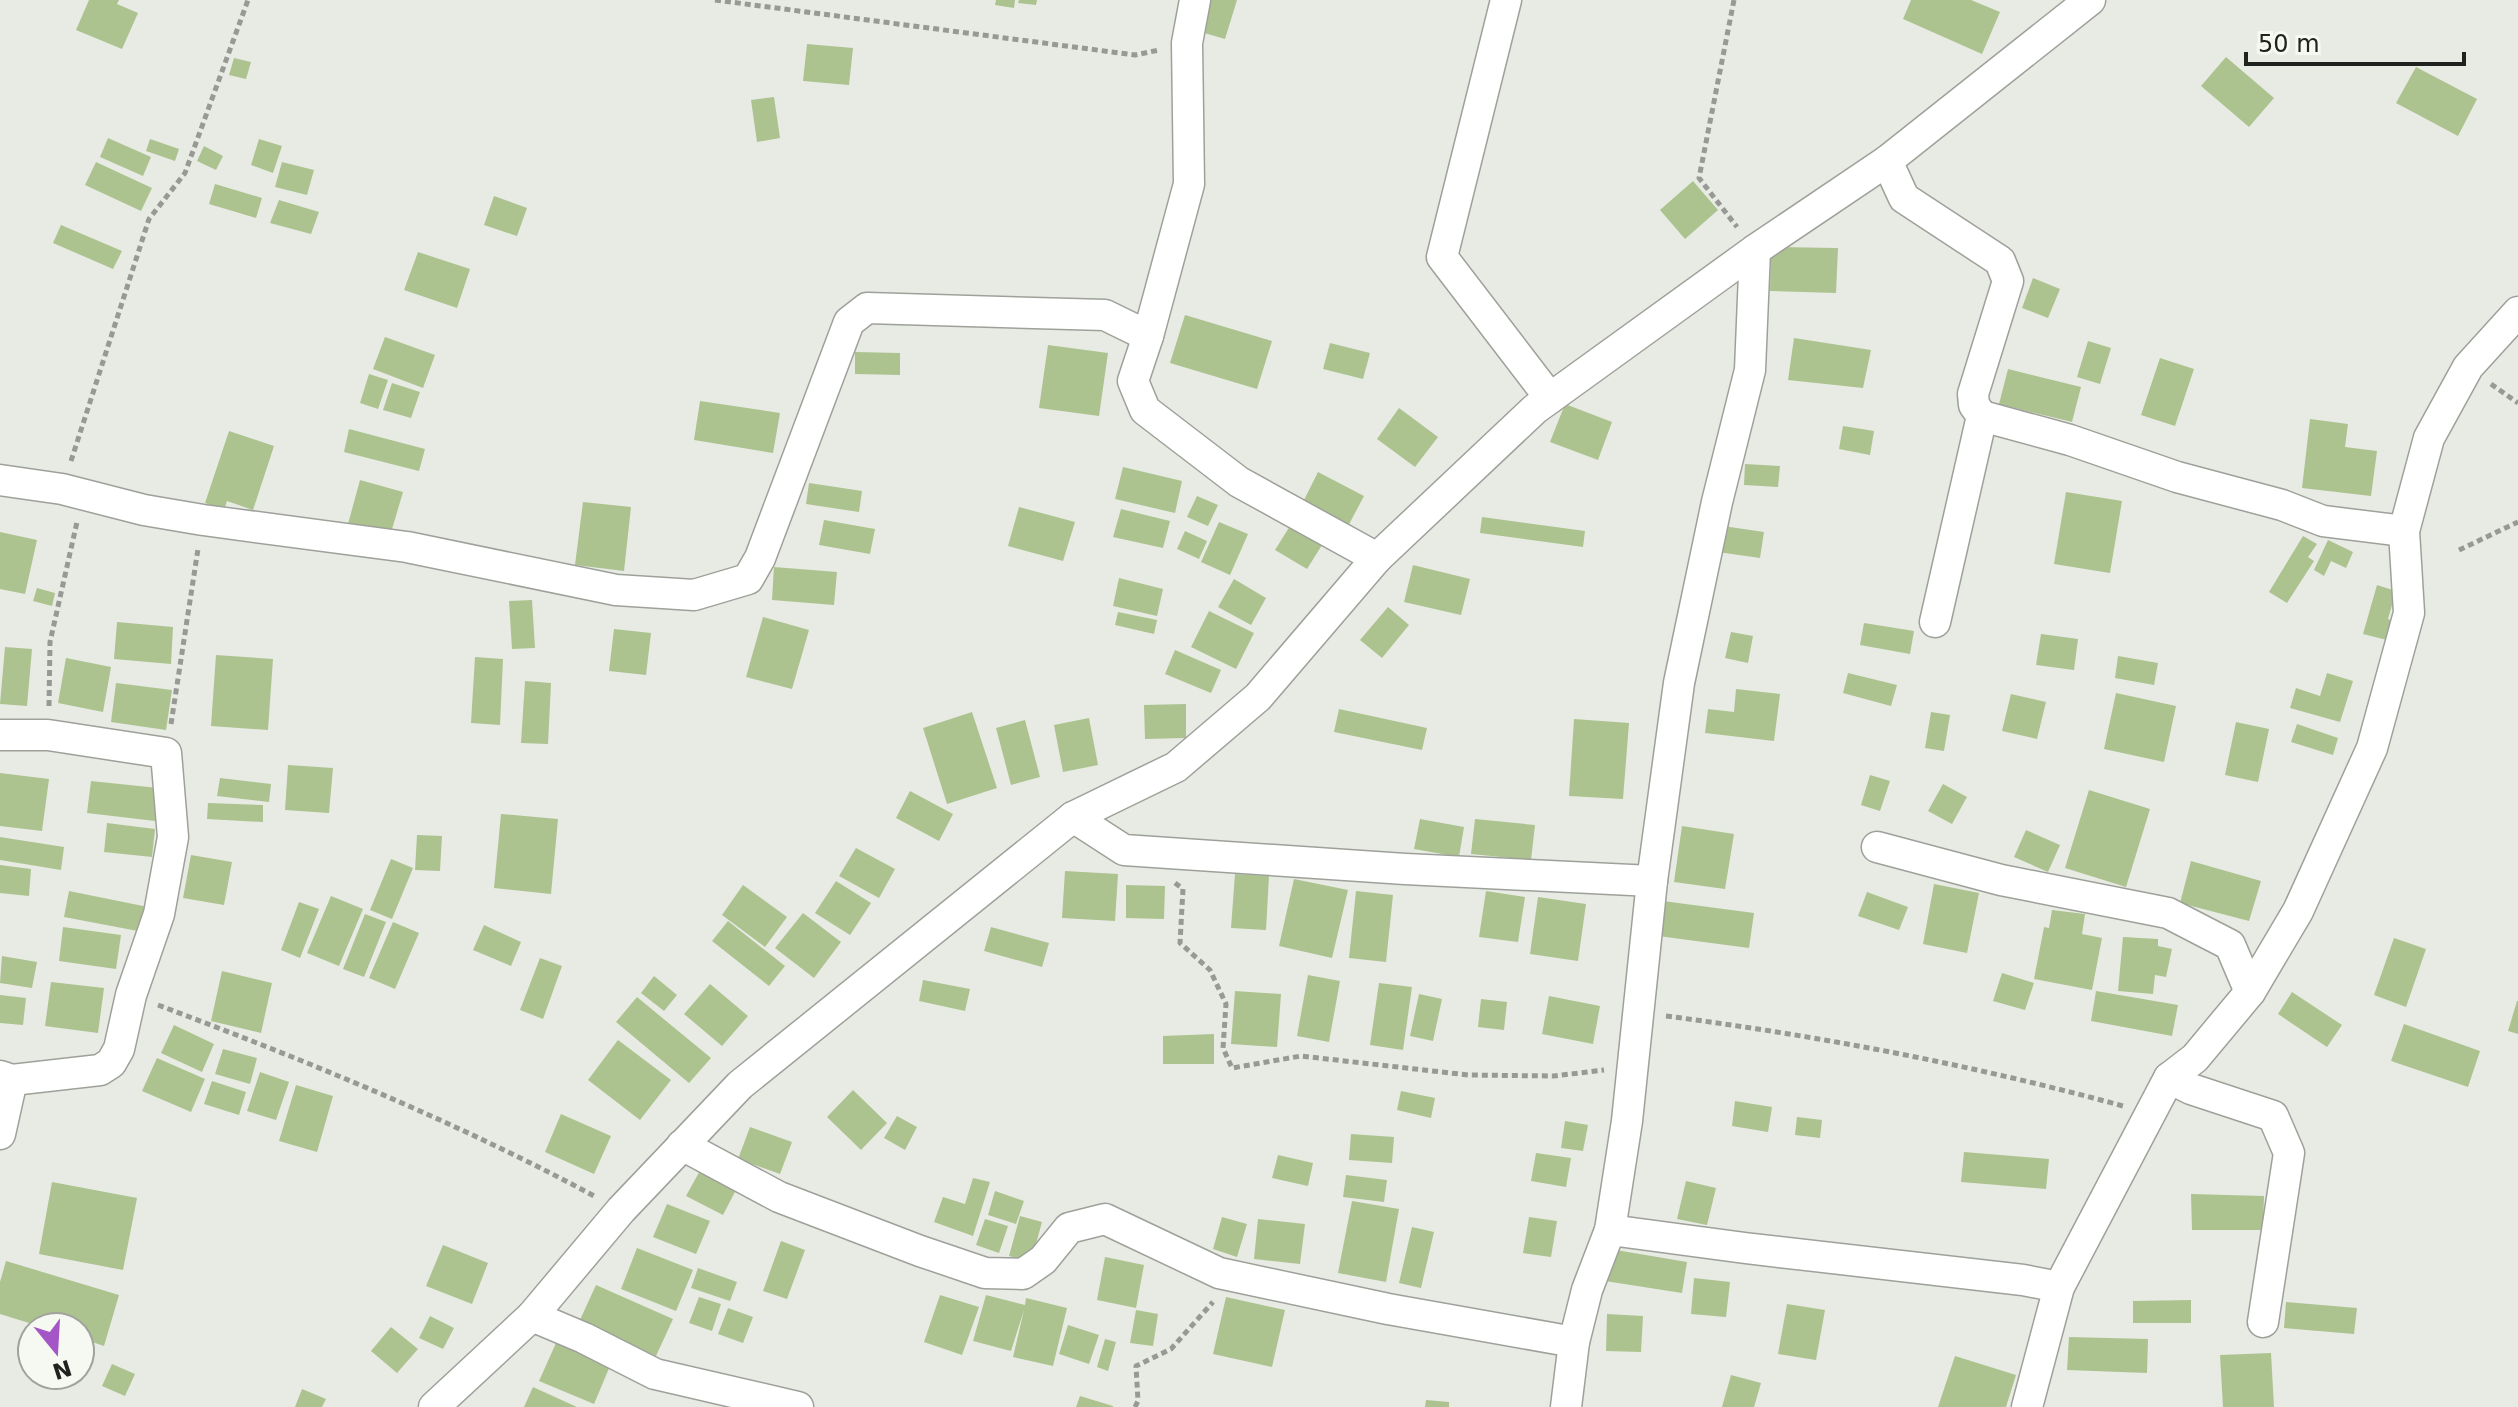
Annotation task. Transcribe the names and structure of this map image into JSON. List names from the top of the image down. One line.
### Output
{"scale_bar":"50 m","north":"bottom"}
